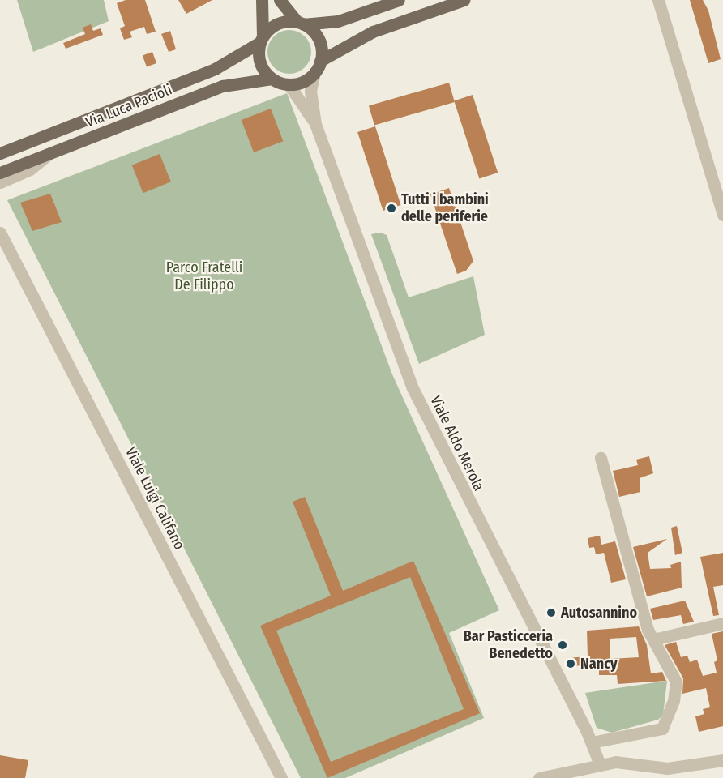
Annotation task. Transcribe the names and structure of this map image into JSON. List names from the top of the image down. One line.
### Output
{"streets":{"main road":["Via Luca Pacioli"],"street":["Viale Aldo Merola","Viale Luigi Califano"]},"crossings":[["Via Luca Pacioli","Viale Aldo Merola"]],"parks":["Parco Fratelli De Filippo"],"places":["Tutti i bambini delle periferie","Autosannino","Bar Pasticceria Benedetto","Nancy"]}
